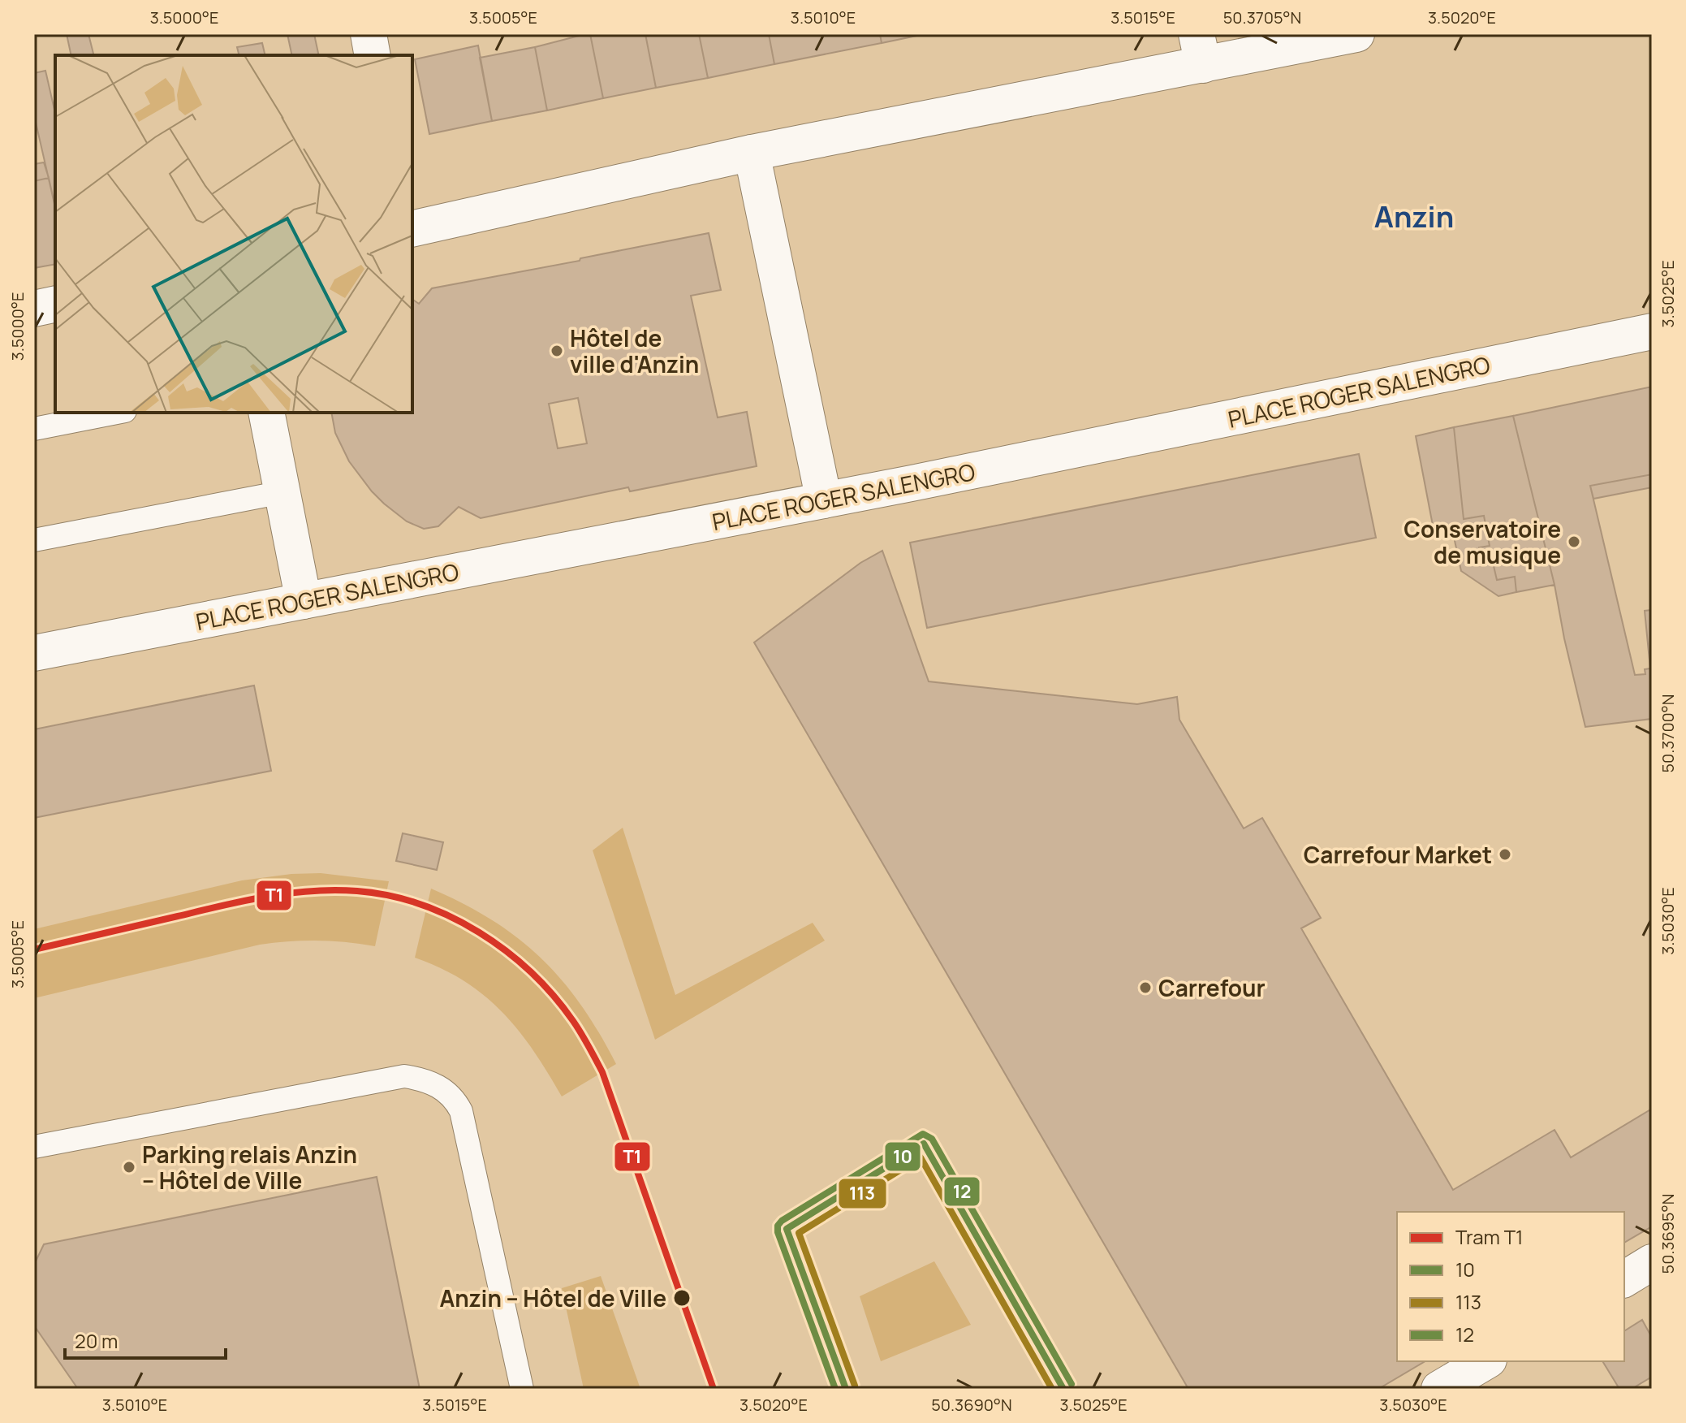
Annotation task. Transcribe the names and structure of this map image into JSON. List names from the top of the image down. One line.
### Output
{"streets":{"street":["PLACE ROGER SALENGRO"]},"districts":["Anzin"],"places":["Hôtel de ville d'Anzin","Conservatoire de musique","Carrefour Market","Carrefour","Parking relais Anzin – Hôtel de Ville","Anzin – Hôtel de Ville"],"lines":["tram line T1","transit line 12","transit line 10","transit line 113"],"legend":["Tram T1","10","113","12"],"scale_bar":"20 m","coordinates":["3.5000°E","3.5005°E","3.5010°E","3.5015°E","50.3705°N","3.5020°E","3.5025°E","50.3700°N","3.5030°E","50.3695°N","50.3690°N"]}
